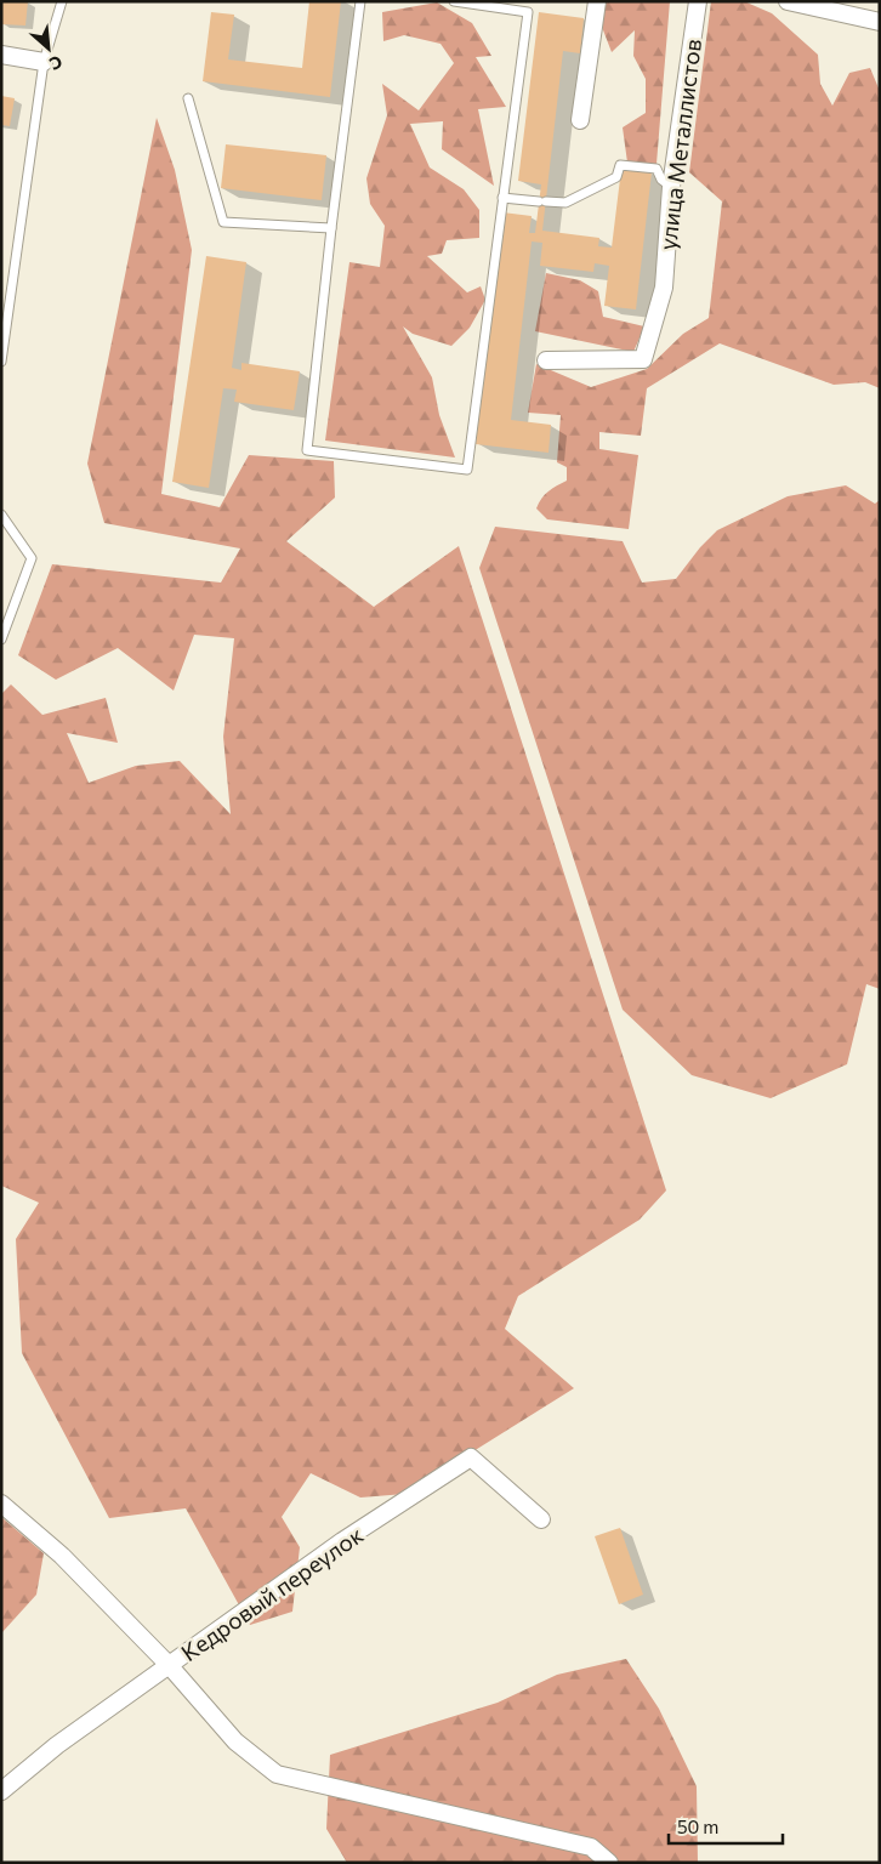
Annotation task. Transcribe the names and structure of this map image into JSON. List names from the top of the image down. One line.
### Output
{"streets":{"street":["улица Металлистов","Кедровый переулок"]},"scale_bar":"50 m","north":"bottom right"}
